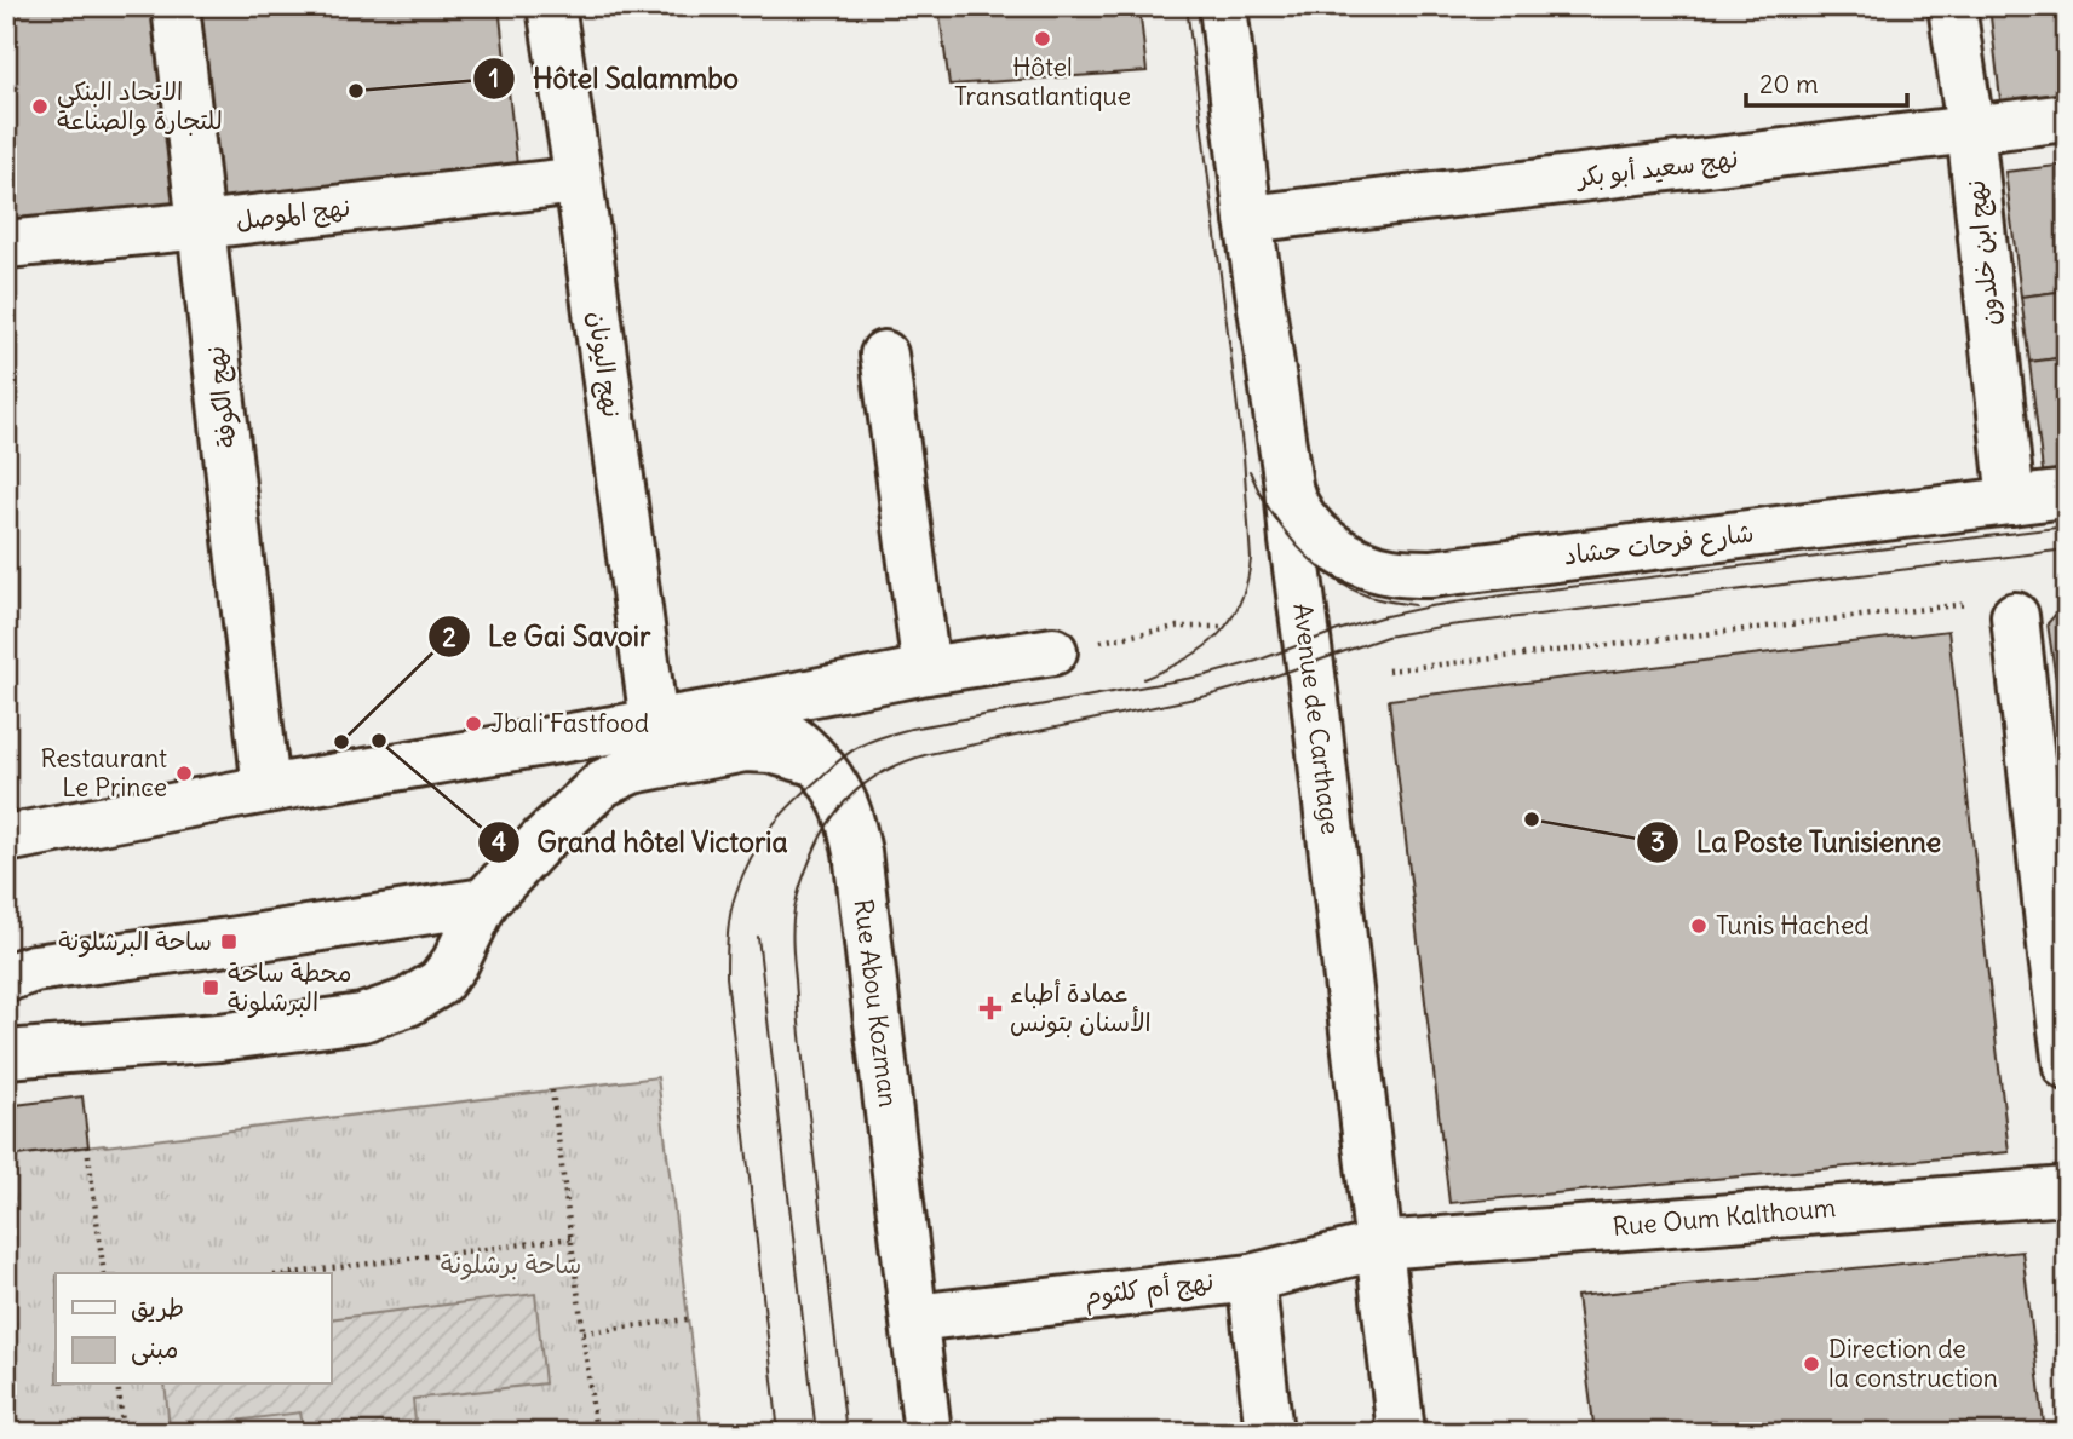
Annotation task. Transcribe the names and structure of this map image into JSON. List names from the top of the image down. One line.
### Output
{"streets":{"street":["نهج سعيد أبو بكر","نهج الموصل","نهج ابن خلدون","نهج اليونان","نهج الكوفة","شارع فرحات حشاد","Avenue de Carthage","Rue Abou Kozman","Rue Oum Kalthoum","نهج أم كلثوم"]},"crossings":[["نهج سعيد أبو بكر","نهج ابن خلدون"],["نهج سعيد أبو بكر","Avenue de Carthage"],["نهج الموصل","نهج اليونان"],["نهج الموصل","نهج الكوفة"],["نهج ابن خلدون","شارع فرحات حشاد"],["نهج اليونان","Rue Abou Kozman"],["شارع فرحات حشاد","Avenue de Carthage"],["Avenue de Carthage","Rue Oum Kalthoum"],["Avenue de Carthage","نهج أم كلثوم"],["Rue Abou Kozman","نهج أم كلثوم"],["Rue Oum Kalthoum","نهج أم كلثوم"]],"parks":["ساحة برشلونة"],"places":{"other":["Hôtel Transatlantique","Hôtel Salammbo","الاتحاد البنكي للتجارة والصناعة","Jbali Fastfood","Grand hôtel Victoria","Le Gai Savoir","Restaurant Le Prince","La Poste Tunisienne","Tunis Hached","Direction de la construction"],"transit":["ساحة البرشلونة","محطة ساحة البرشلونة"],"health":["عمادة أطباء الأسنان بتونس"]},"legend":["طريق","مبنى"],"scale_bar":"20 m"}
